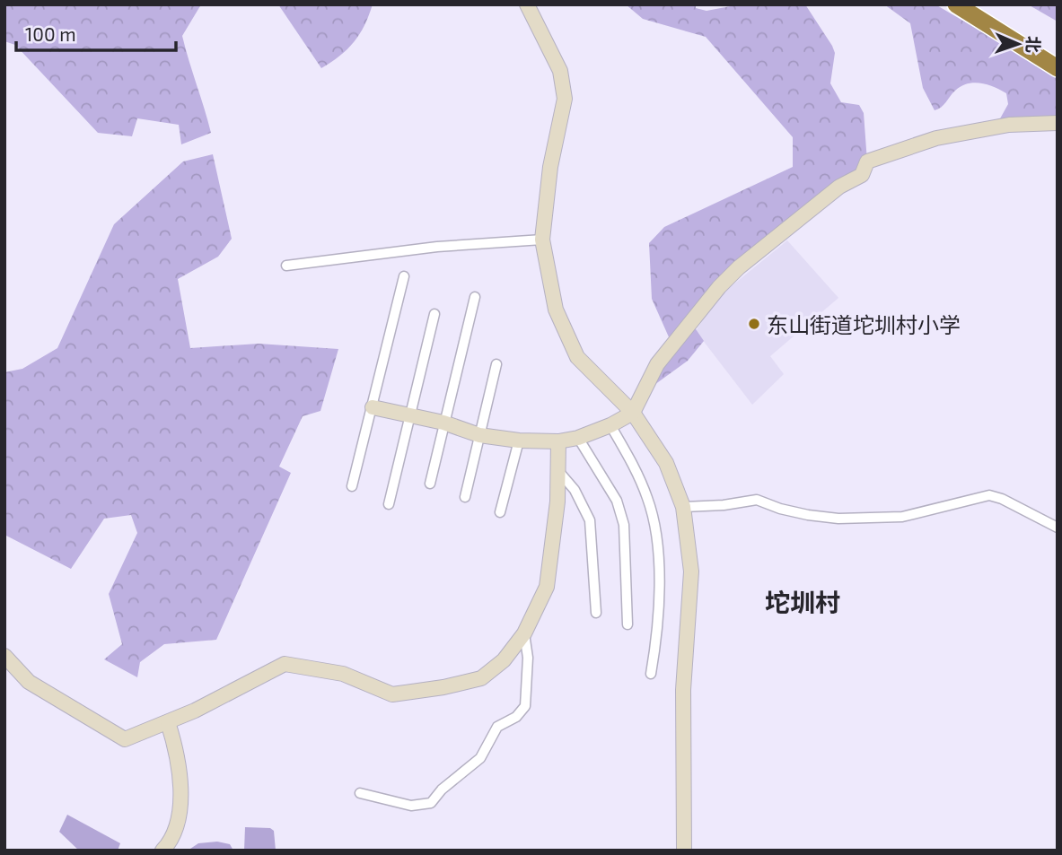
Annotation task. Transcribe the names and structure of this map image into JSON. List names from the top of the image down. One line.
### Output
{"districts":["坨圳村"],"places":["东山街道坨圳村小学"],"scale_bar":"100 m","north":"right"}
